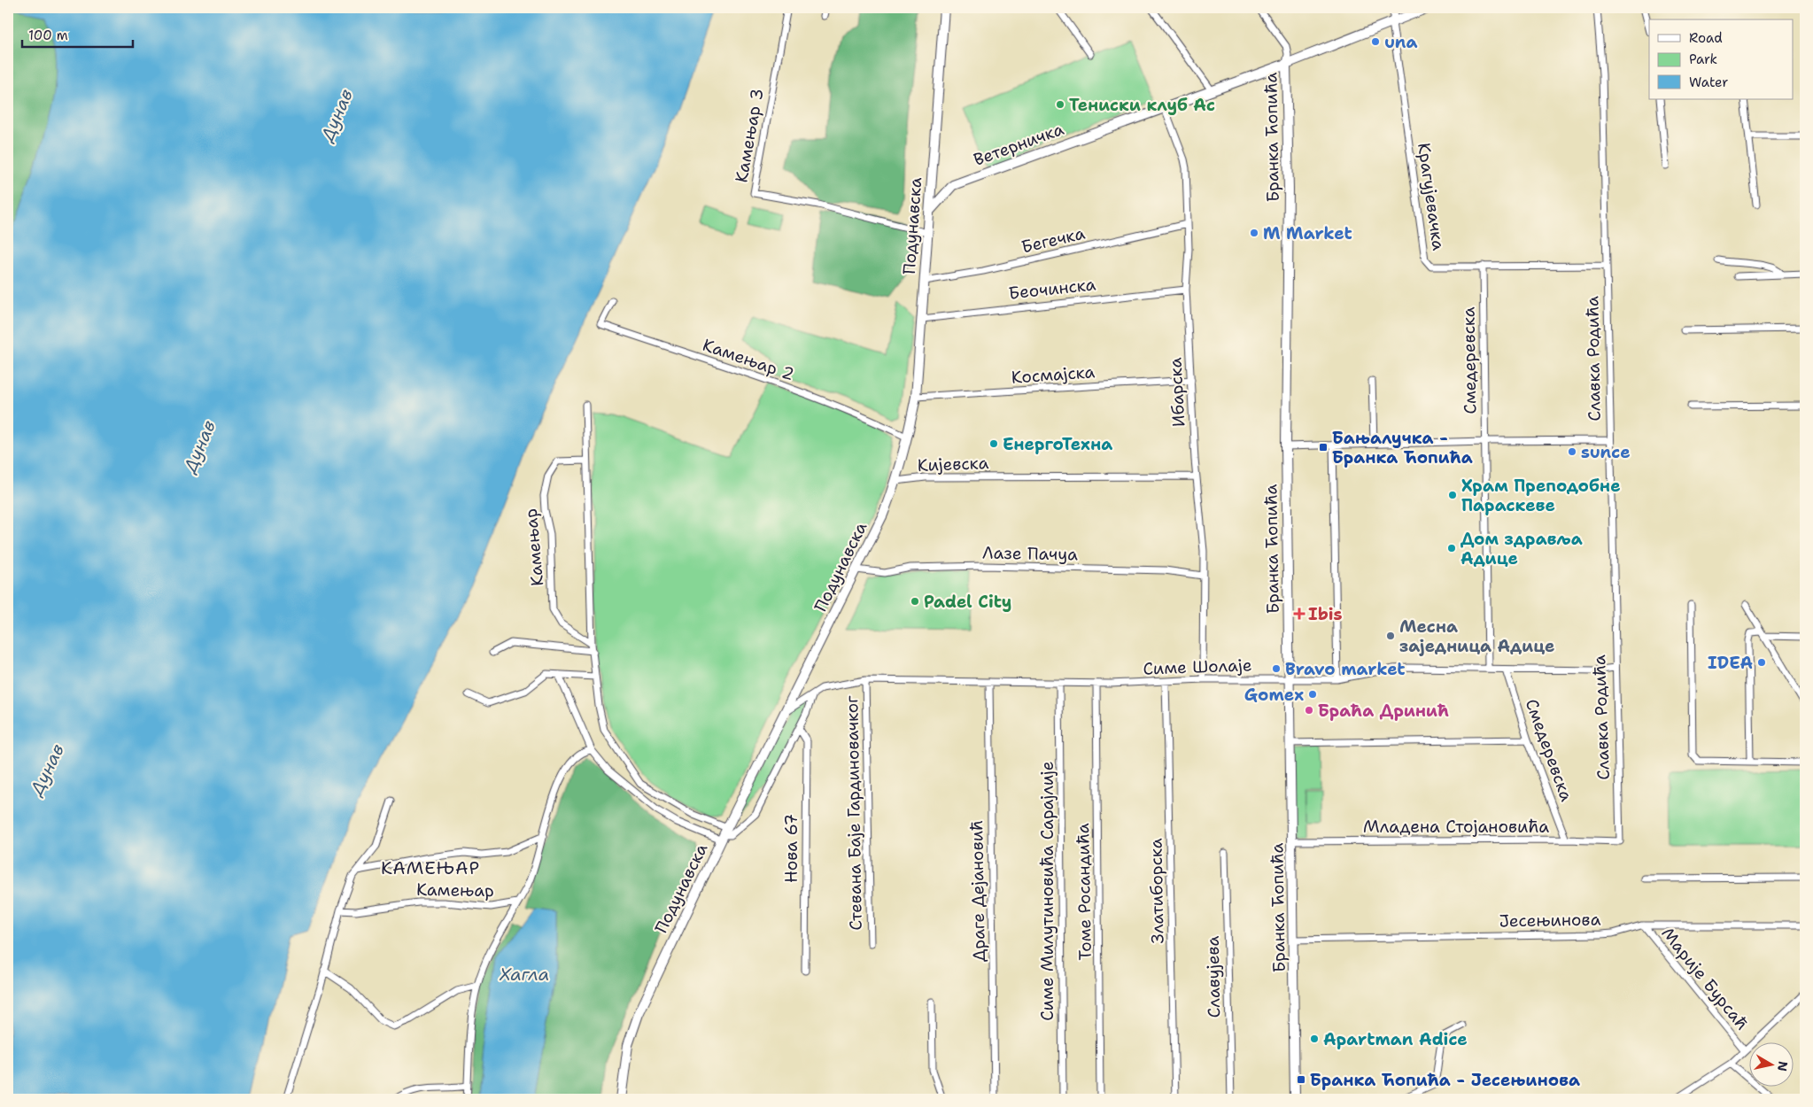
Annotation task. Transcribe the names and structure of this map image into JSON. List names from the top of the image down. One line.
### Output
{"streets":{"street":["Камењар 3","Бранка Ћопића","Ветерничка","Крагујевачка","Подунавска","Бегечка","Беочинска","Славка Родића","Камењар 2","Смедеревска","Космајска","Ибарска","Кијевска","Камењар","Лазе Пачуа","Симе Шолаје","Стевана Баје Гардиновачког","Младена Стојановића","Нова 67","Драге Дејановић","Симе Милутиновића Сарајлије","Златиборска","Томе Росандића","Јесењинова","Славујева","Марије Бурсаћ"]},"crossings":[["Камењар 3","Подунавска"],["Бранка Ћопића","Ветерничка"],["Бранка Ћопића","Симе Шолаје"],["Бранка Ћопића","Младена Стојановића"],["Бранка Ћопића","Јесењинова"],["Ветерничка","Крагујевачка"],["Ветерничка","Подунавска"],["Ветерничка","Ибарска"],["Крагујевачка","Славка Родића"],["Крагујевачка","Смедеревска"],["Подунавска","Бегечка"],["Подунавска","Беочинска"],["Подунавска","Камењар 2"],["Подунавска","Космајска"],["Подунавска","Кијевска"],["Подунавска","Лазе Пачуа"],["Подунавска","Симе Шолаје"],["Подунавска","Нова 67"],["Бегечка","Ибарска"],["Беочинска","Ибарска"],["Славка Родића","Симе Шолаје"],["Славка Родића","Младена Стојановића"],["Смедеревска","Симе Шолаје"],["Смедеревска","Младена Стојановића"],["Космајска","Ибарска"],["Ибарска","Кијевска"],["Ибарска","Лазе Пачуа"],["Ибарска","Симе Шолаје"],["Симе Шолаје","Стевана Баје Гардиновачког"],["Симе Шолаје","Нова 67"],["Симе Шолаје","Драге Дејановић"],["Симе Шолаје","Симе Милутиновића Сарајлије"],["Симе Шолаје","Златиборска"],["Симе Шолаје","Томе Росандића"],["Јесењинова","Марије Бурсаћ"]],"districts":["КАМЕЊАР"],"water":["Дунав","Хагла"],"places":{"other":["una","Тениски клуб Ас","M Market","ЕнергоТехна","sunce","Храм Преподобне Параскеве","Дом здравља Адице","Padel City","Месна заједница Адице","IDEA","Bravo market","Gomex","Браћа Дринић","Apartman Adice"],"transit":["Бањалучка - Бранка Ћопића","Бранка Ћопића - Јесењинова"],"health":["Ibis"]},"legend":["Road","Park","Water"],"scale_bar":"100 m","north":"right"}
